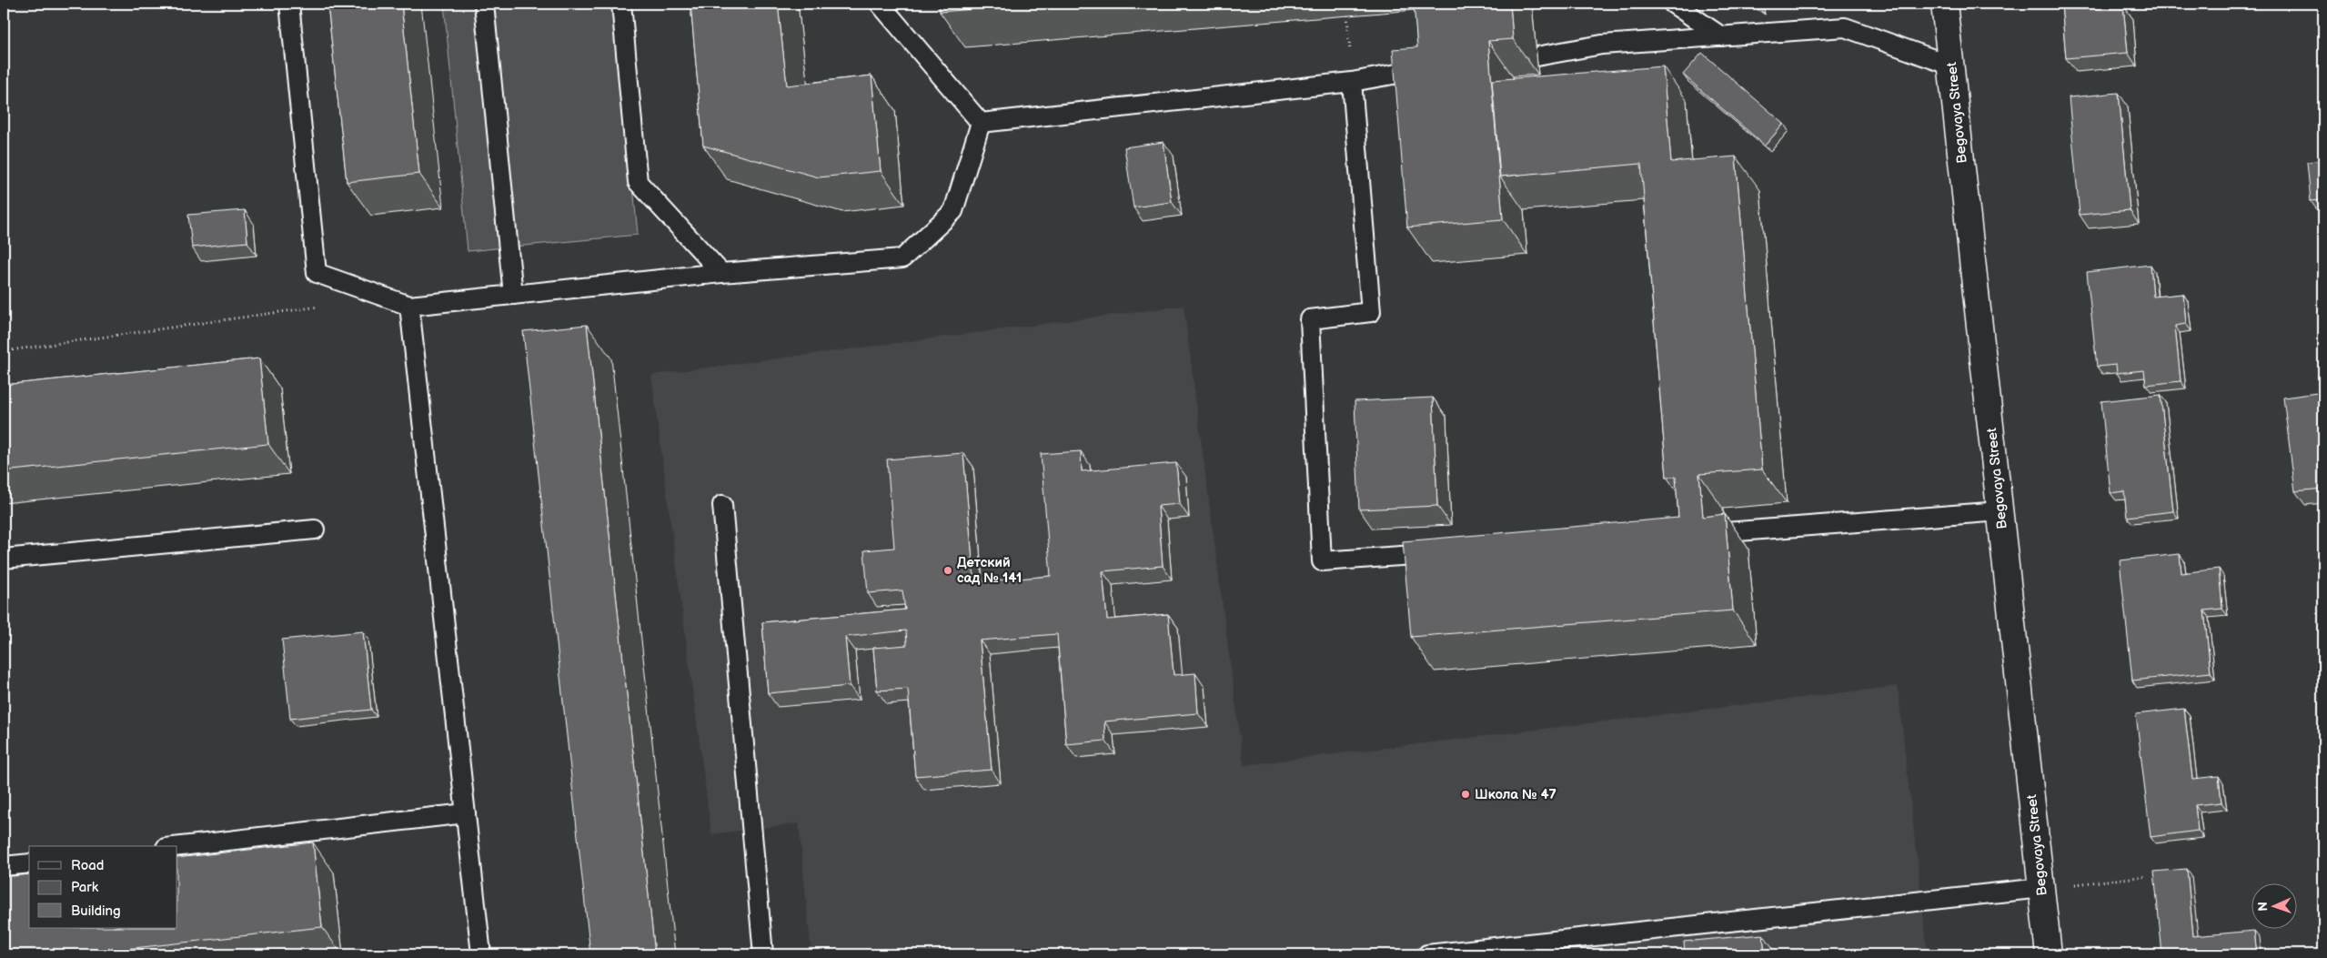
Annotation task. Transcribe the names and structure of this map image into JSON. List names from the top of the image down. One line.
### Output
{"streets":{"street":["Begovaya Street"]},"places":["Детский сад № 141","Школа № 47"],"legend":["Road","Park","Building"],"north":"left"}
